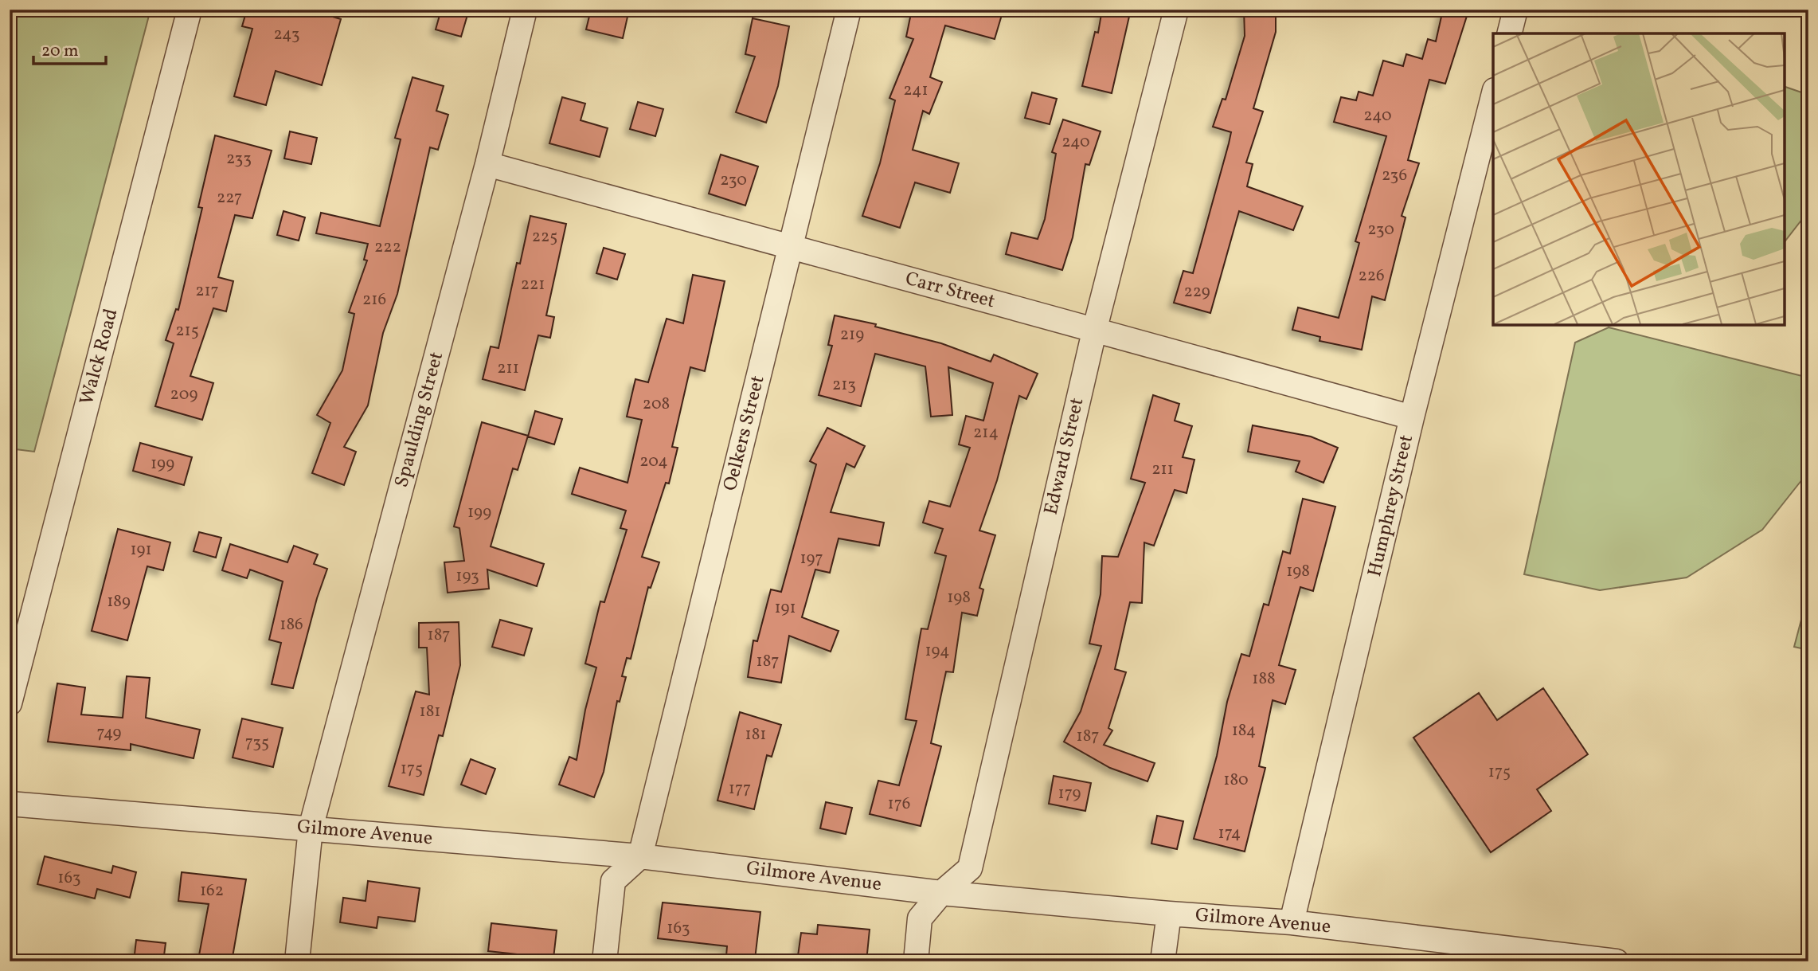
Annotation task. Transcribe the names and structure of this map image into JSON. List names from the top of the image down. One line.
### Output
{"streets":{"street":["Carr Street","Walck Road","Spaulding Street","Oelkers Street","Edward Street","Humphrey Street","Gilmore Avenue"]},"crossings":[["Carr Street","Spaulding Street"],["Carr Street","Oelkers Street"],["Carr Street","Edward Street"],["Carr Street","Humphrey Street"],["Spaulding Street","Gilmore Avenue"],["Oelkers Street","Gilmore Avenue"],["Edward Street","Gilmore Avenue"],["Humphrey Street","Gilmore Avenue"]],"house_numbers":["243","241","240","240","233","236","230","227","230","225","222","226","221","217","229","216","215","219","211","213","209","208","214","204","199","211","199","191","197","198","193","198","189","191","186","187","194","187","188","181","184","749","181","187","735","175","175","180","177","179","176","174","163","162","163"],"scale_bar":"20 m"}
